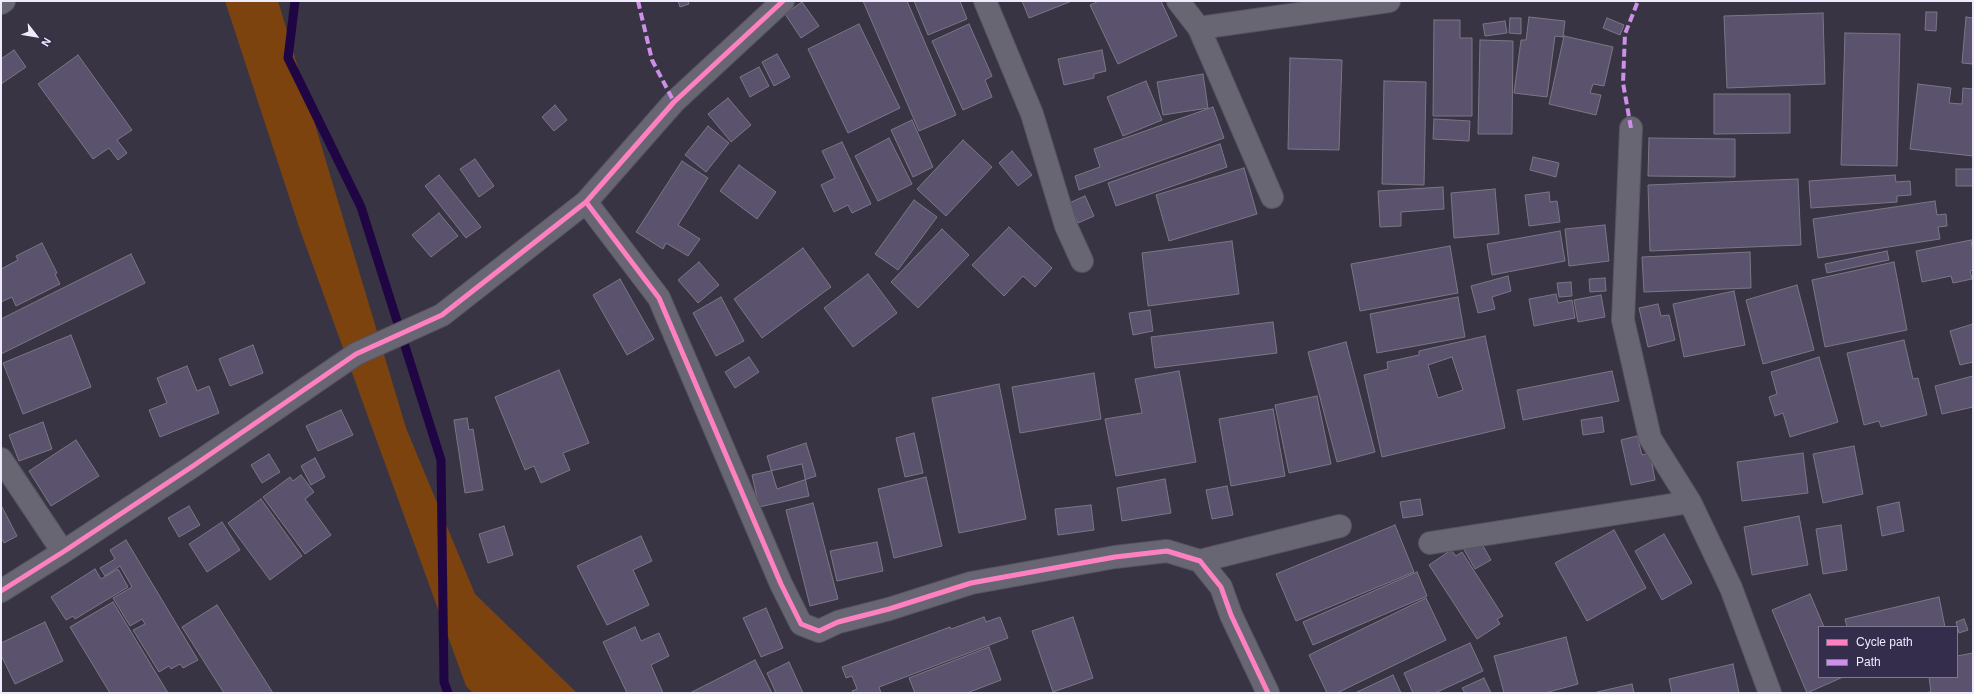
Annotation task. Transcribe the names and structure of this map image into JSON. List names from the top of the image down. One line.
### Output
{"legend":["Cycle path","Path"],"north":"bottom right"}
